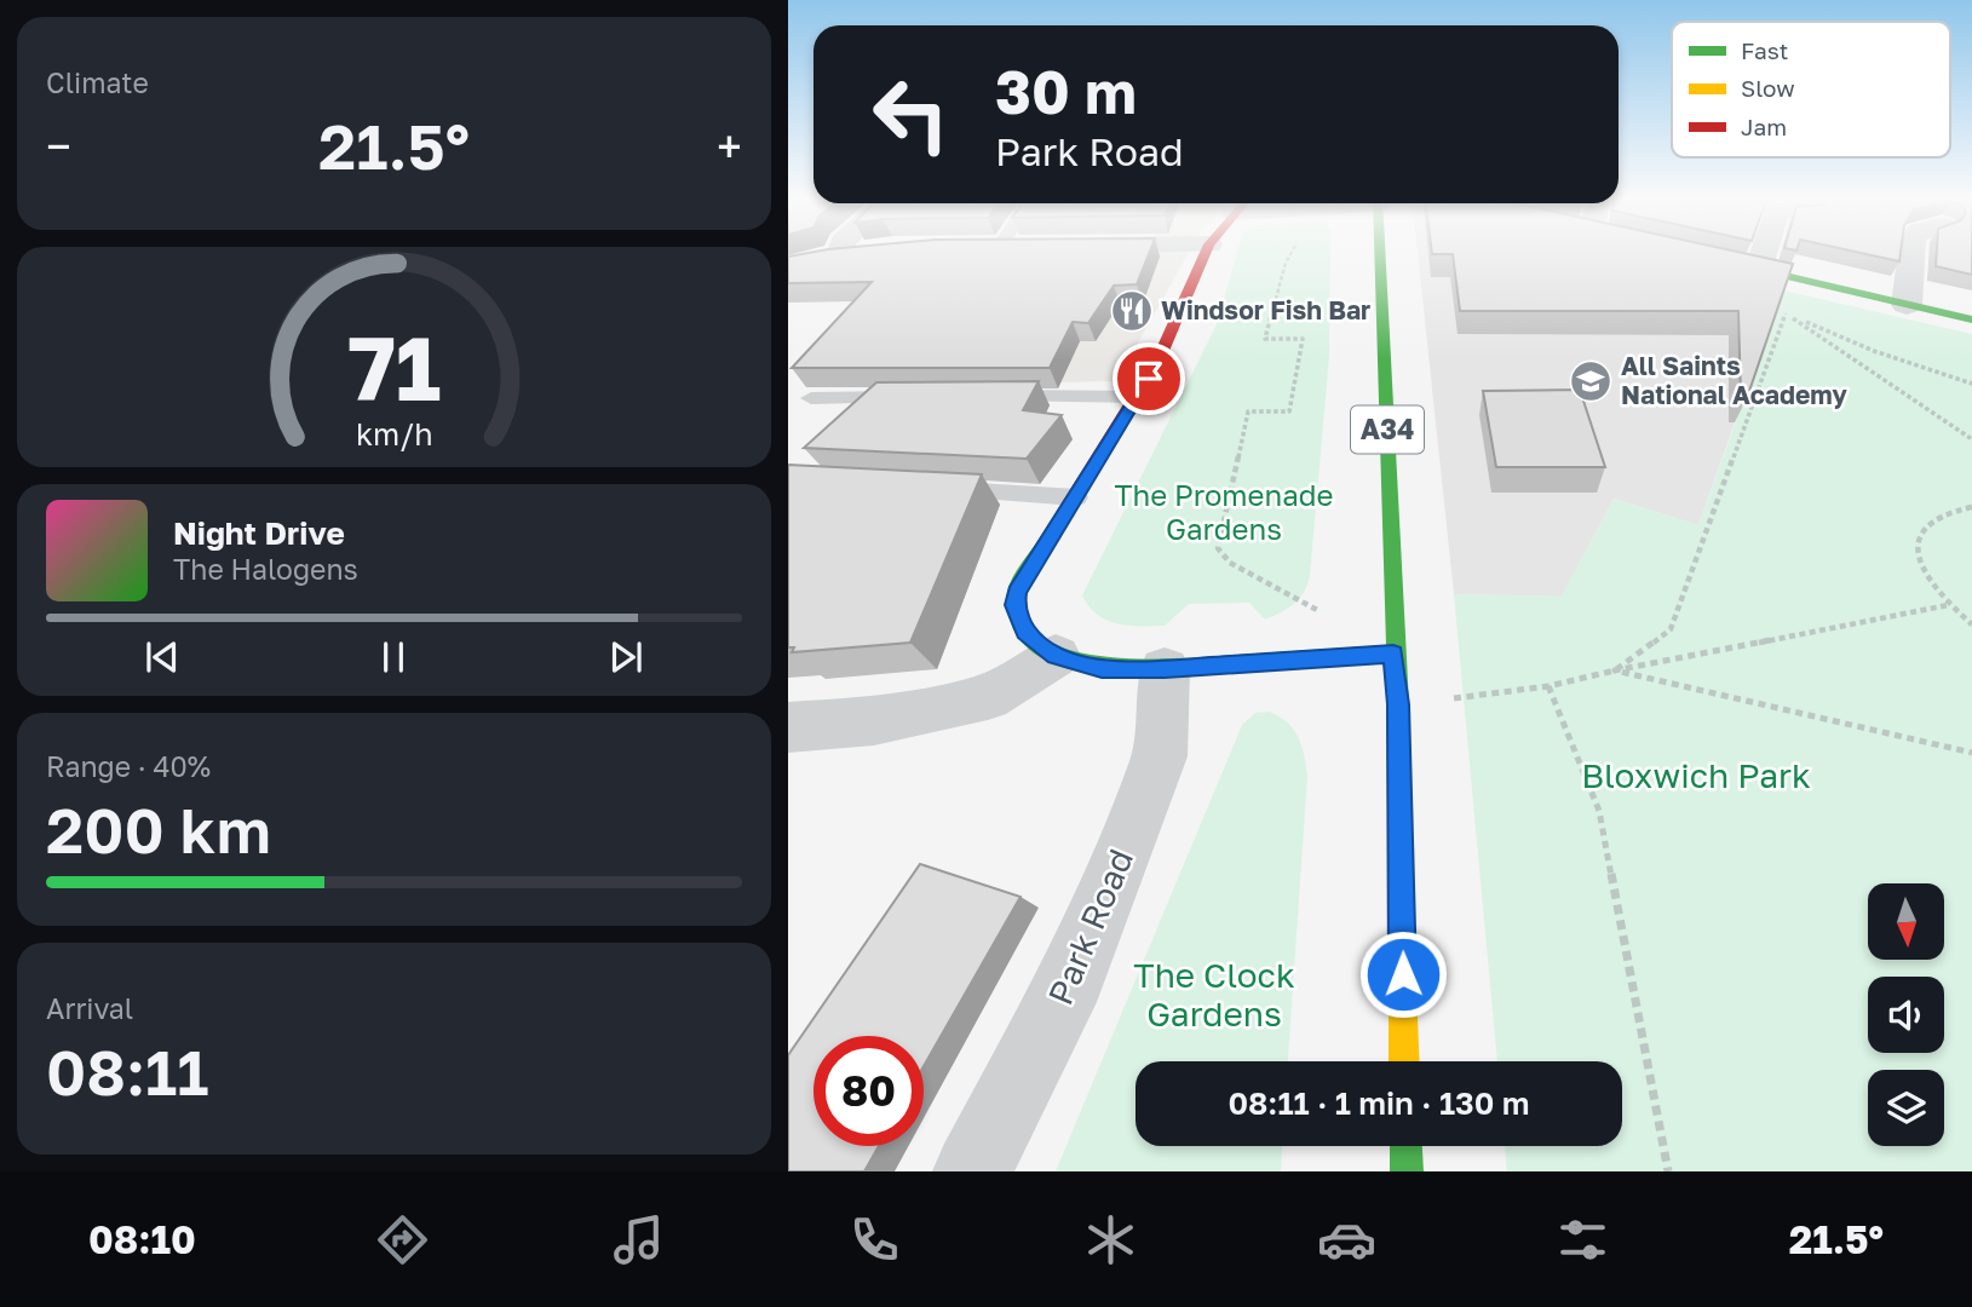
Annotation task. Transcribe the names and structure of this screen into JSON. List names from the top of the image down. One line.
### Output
{"streets":{"main road":["A34"],"street":["Park Road"]},"parks":["The Promenade Gardens","Bloxwich Park","The Clock Gardens"],"places":{"restaurant":["Windsor Fish Bar"],"school or university":["All Saints National Academy"]},"legend":["Fast","Slow","Jam"],"north":"bottom","page":{"tile":["Climate",["Range · 40%","200 km"],["Arrival","08:11"]],"turn":["30 m","Park Road"],"heat":["−","21.5°","+"],"song":["Night Drive","The Halogens"],"limit":"80","trip":"08:11 · 1 min · 130 m","tabs":["08:10","21.5°"],"gauge":["71","km/h"]}}
